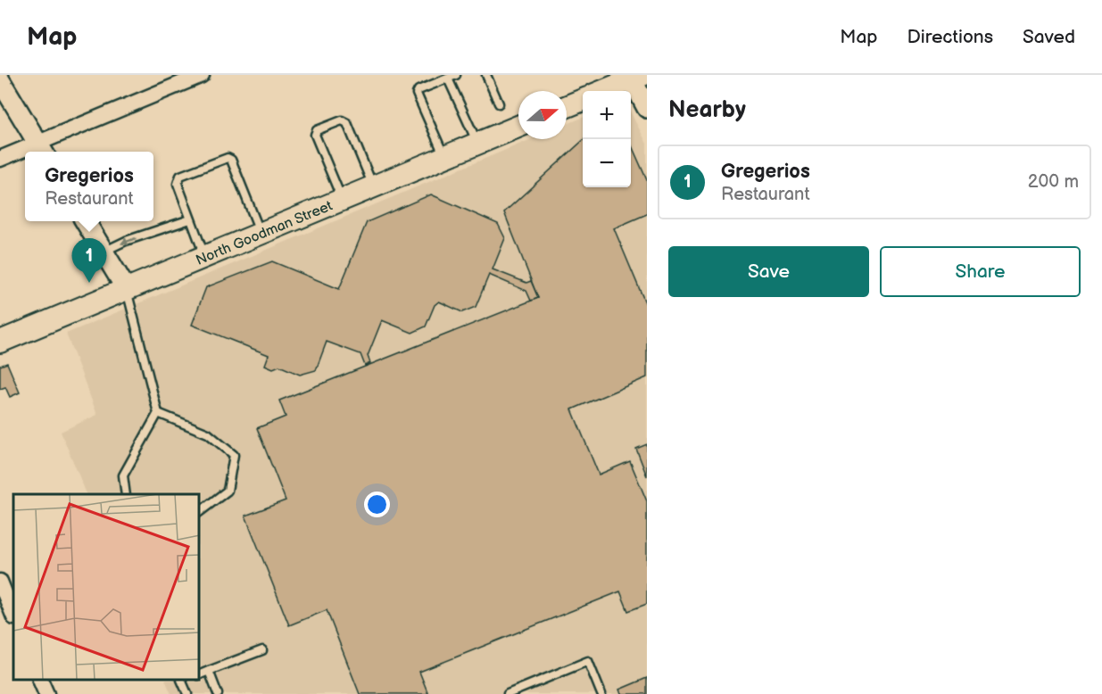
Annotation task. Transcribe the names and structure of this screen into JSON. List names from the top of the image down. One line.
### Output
{"streets":{"main road":["North Goodman Street"]},"north":"right","page":{"header":"Map","nav":["Map","Directions","Saved"],"heading":"Nearby","map_buttons":["+","−"],"list":[{"mark":"1","name":"Gregerios","note":"Restaurant","value":"200 m"}],"popup":["Gregerios","Restaurant"],"buttons":["Save","Share"],"pins":"1"}}
